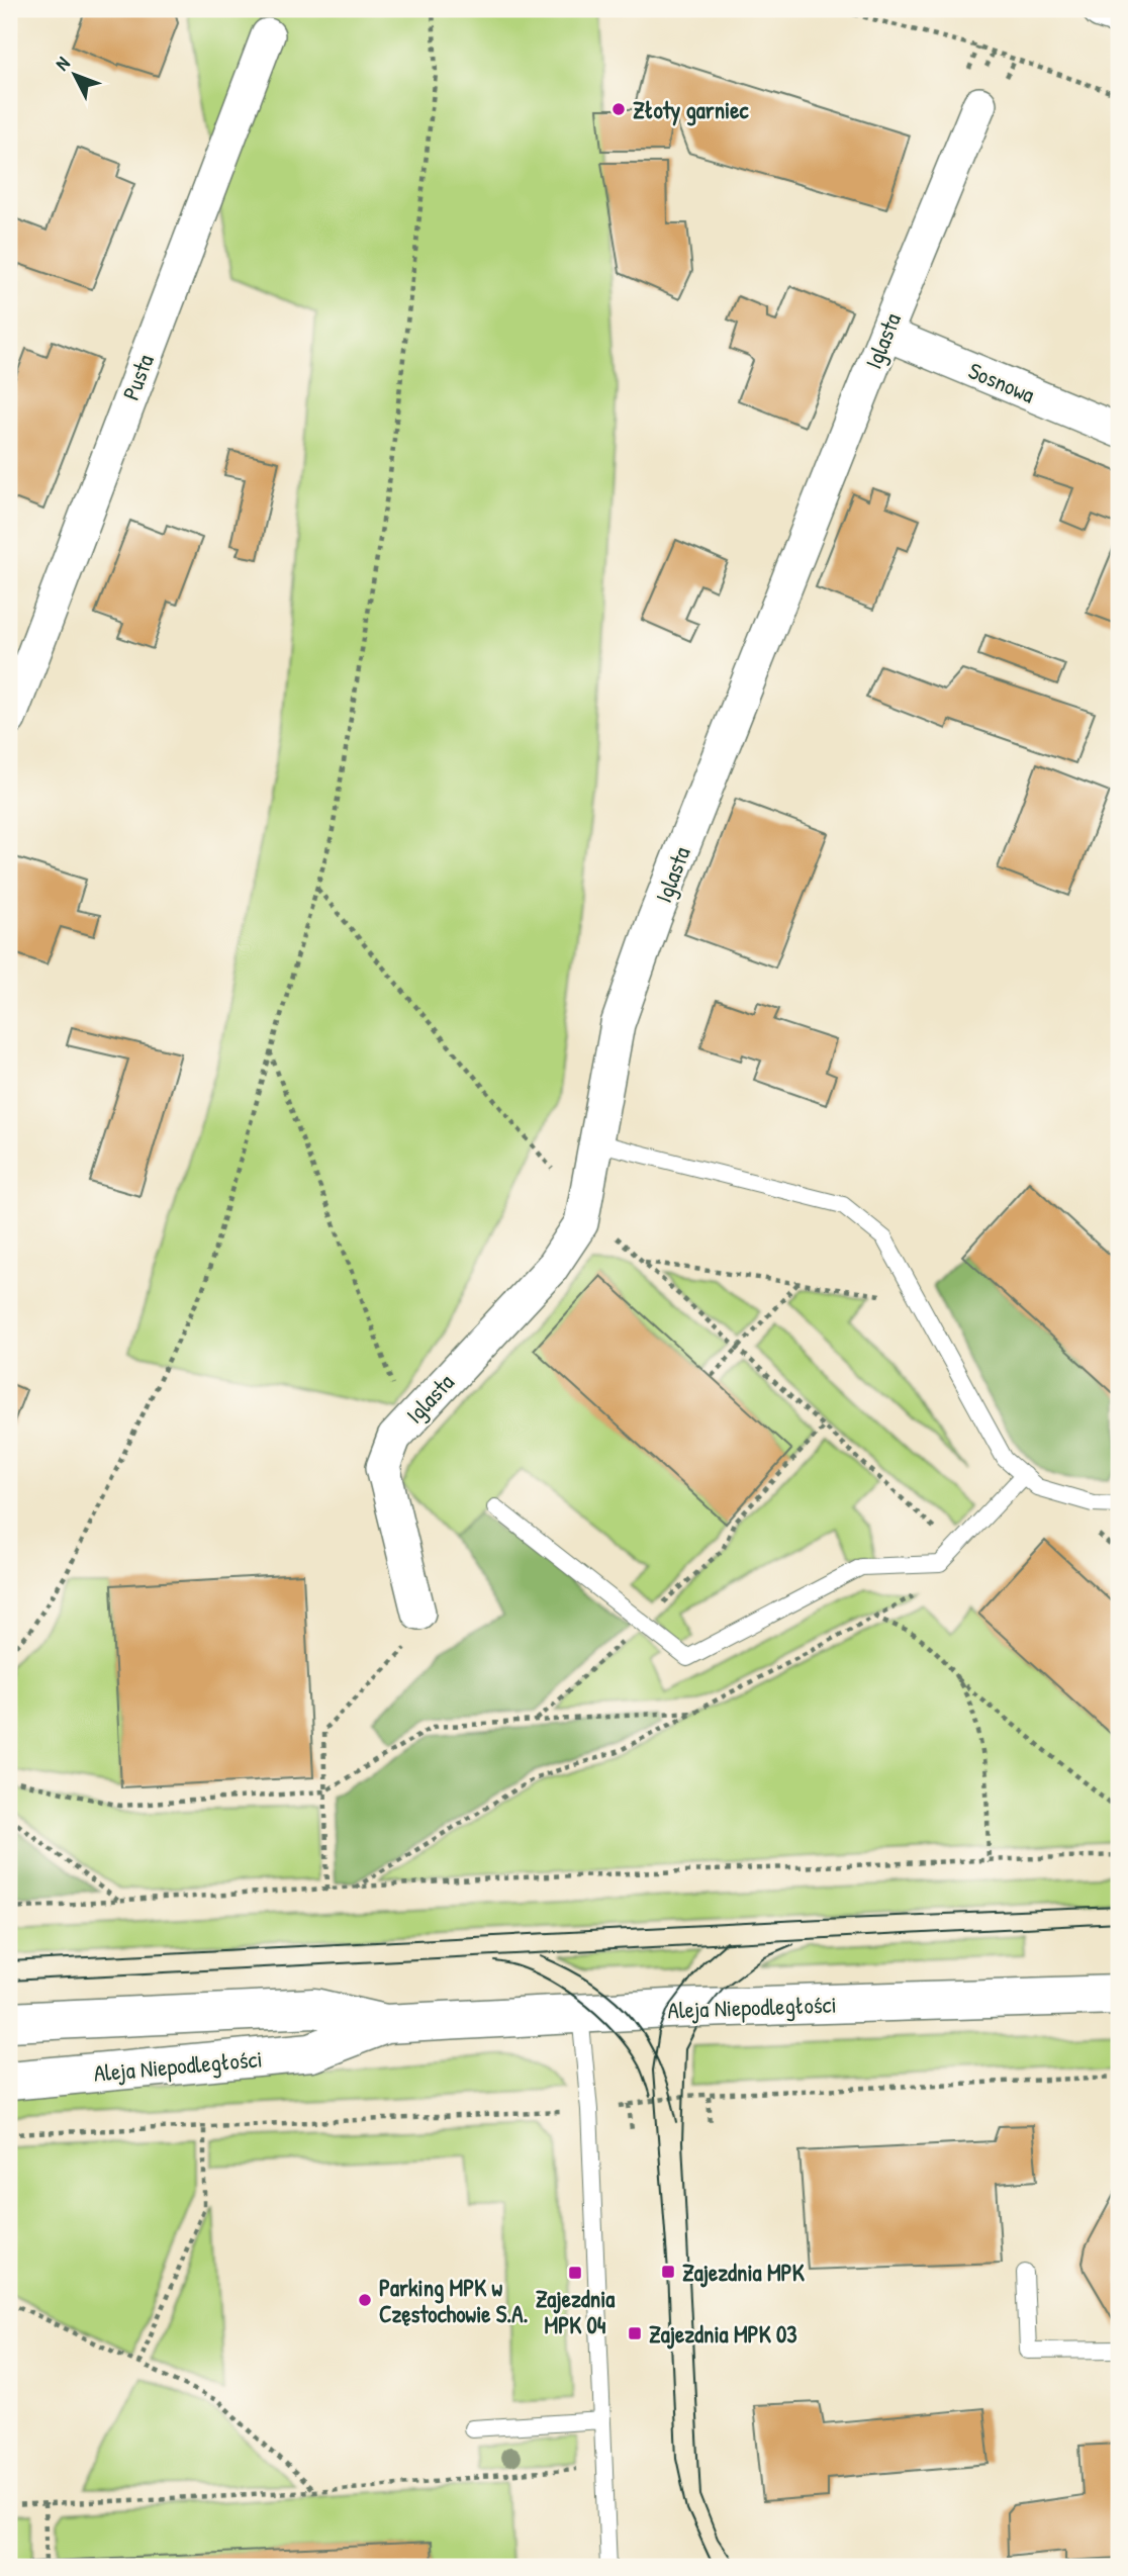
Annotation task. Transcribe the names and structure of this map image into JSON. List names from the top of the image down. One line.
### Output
{"streets":{"street":["Iglasta","Pusta","Sosnowa","Aleja Niepodległości"]},"crossings":[["Iglasta","Sosnowa"]],"places":{"other":["Złoty garniec","Parking MPK w Częstochowie S.A."],"transit":["Zajezdnia MPK","Zajezdnia MPK 04","Zajezdnia MPK 03"]},"north":"top left"}
